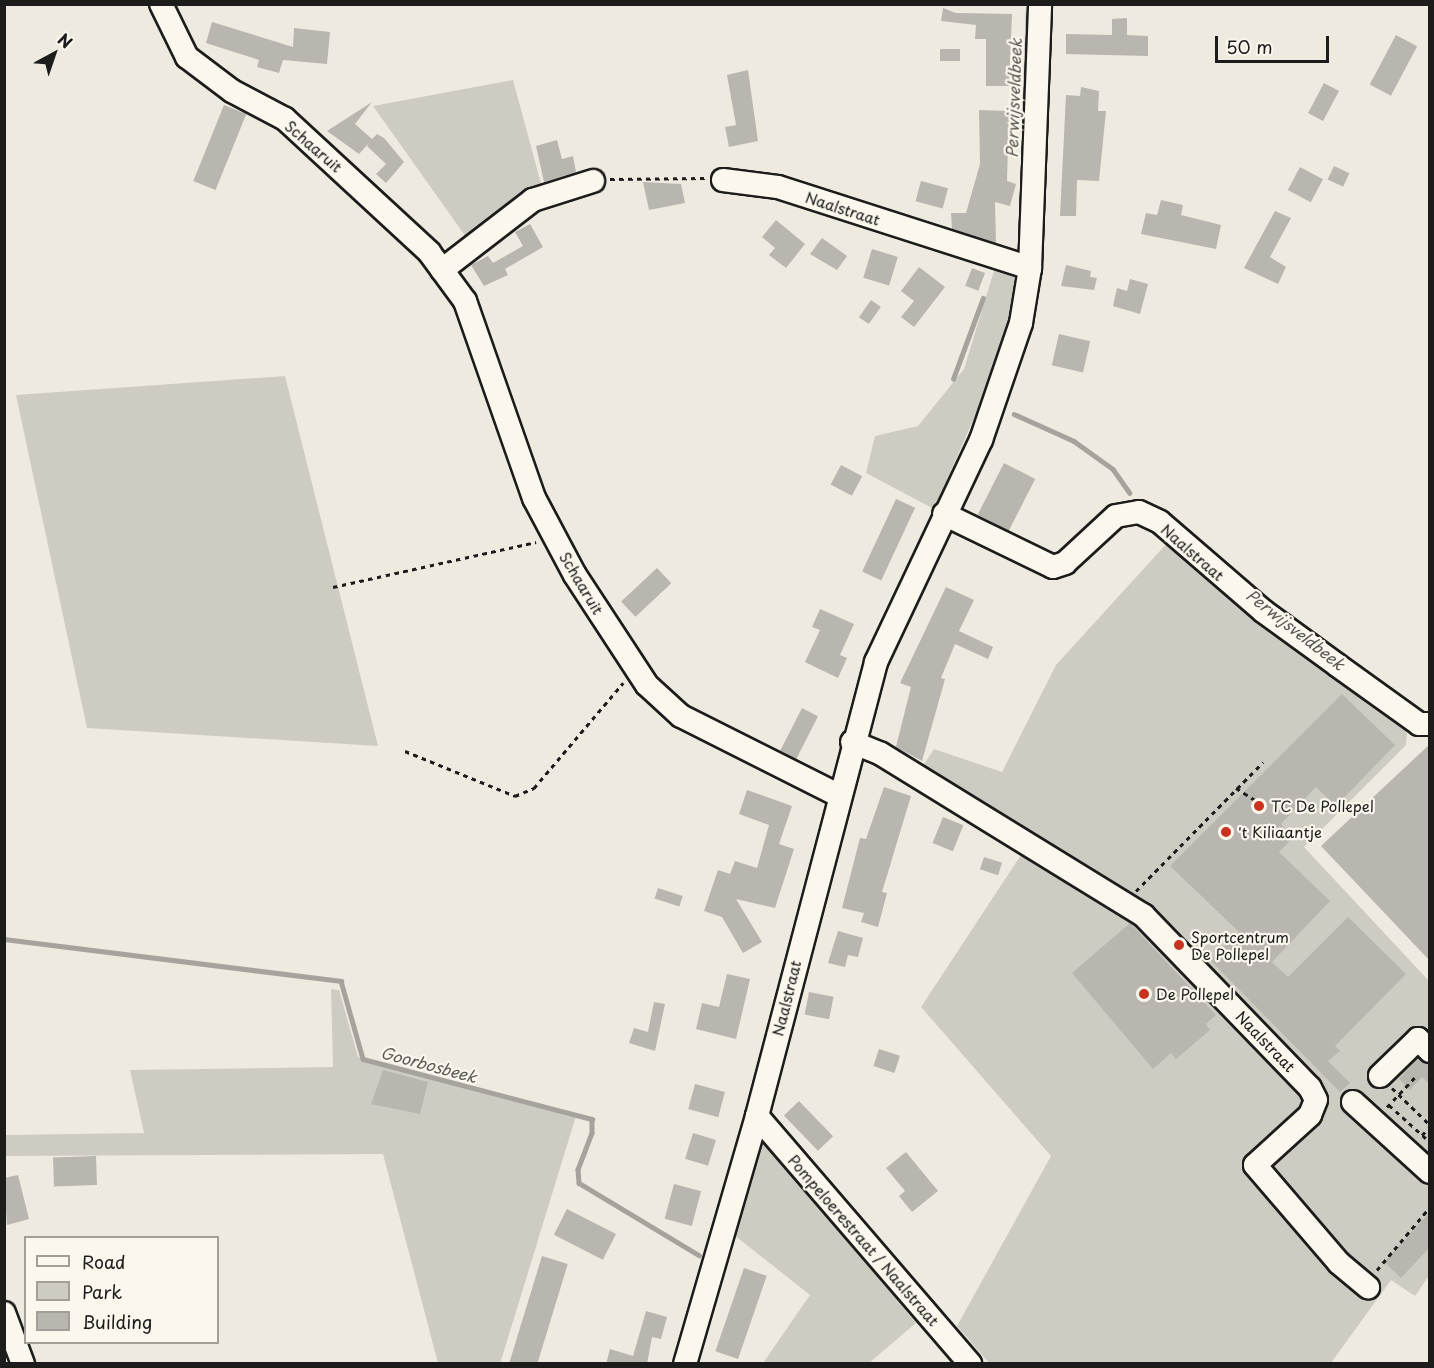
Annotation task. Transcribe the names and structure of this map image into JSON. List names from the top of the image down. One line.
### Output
{"streets":{"street":["Schaaruit","Naalstraat","Pompeloerestraat / Naalstraat"]},"crossings":[["Schaaruit","Naalstraat"],["Naalstraat","Pompeloerestraat / Naalstraat"]],"water":["Perwijsveldbeek","Goorbosbeek"],"places":["TC De Pollepel","'t Kiliaantje","Sportcentrum De Pollepel","De Pollepel"],"legend":["Road","Park","Building"],"scale_bar":"50 m","north":"top right"}
